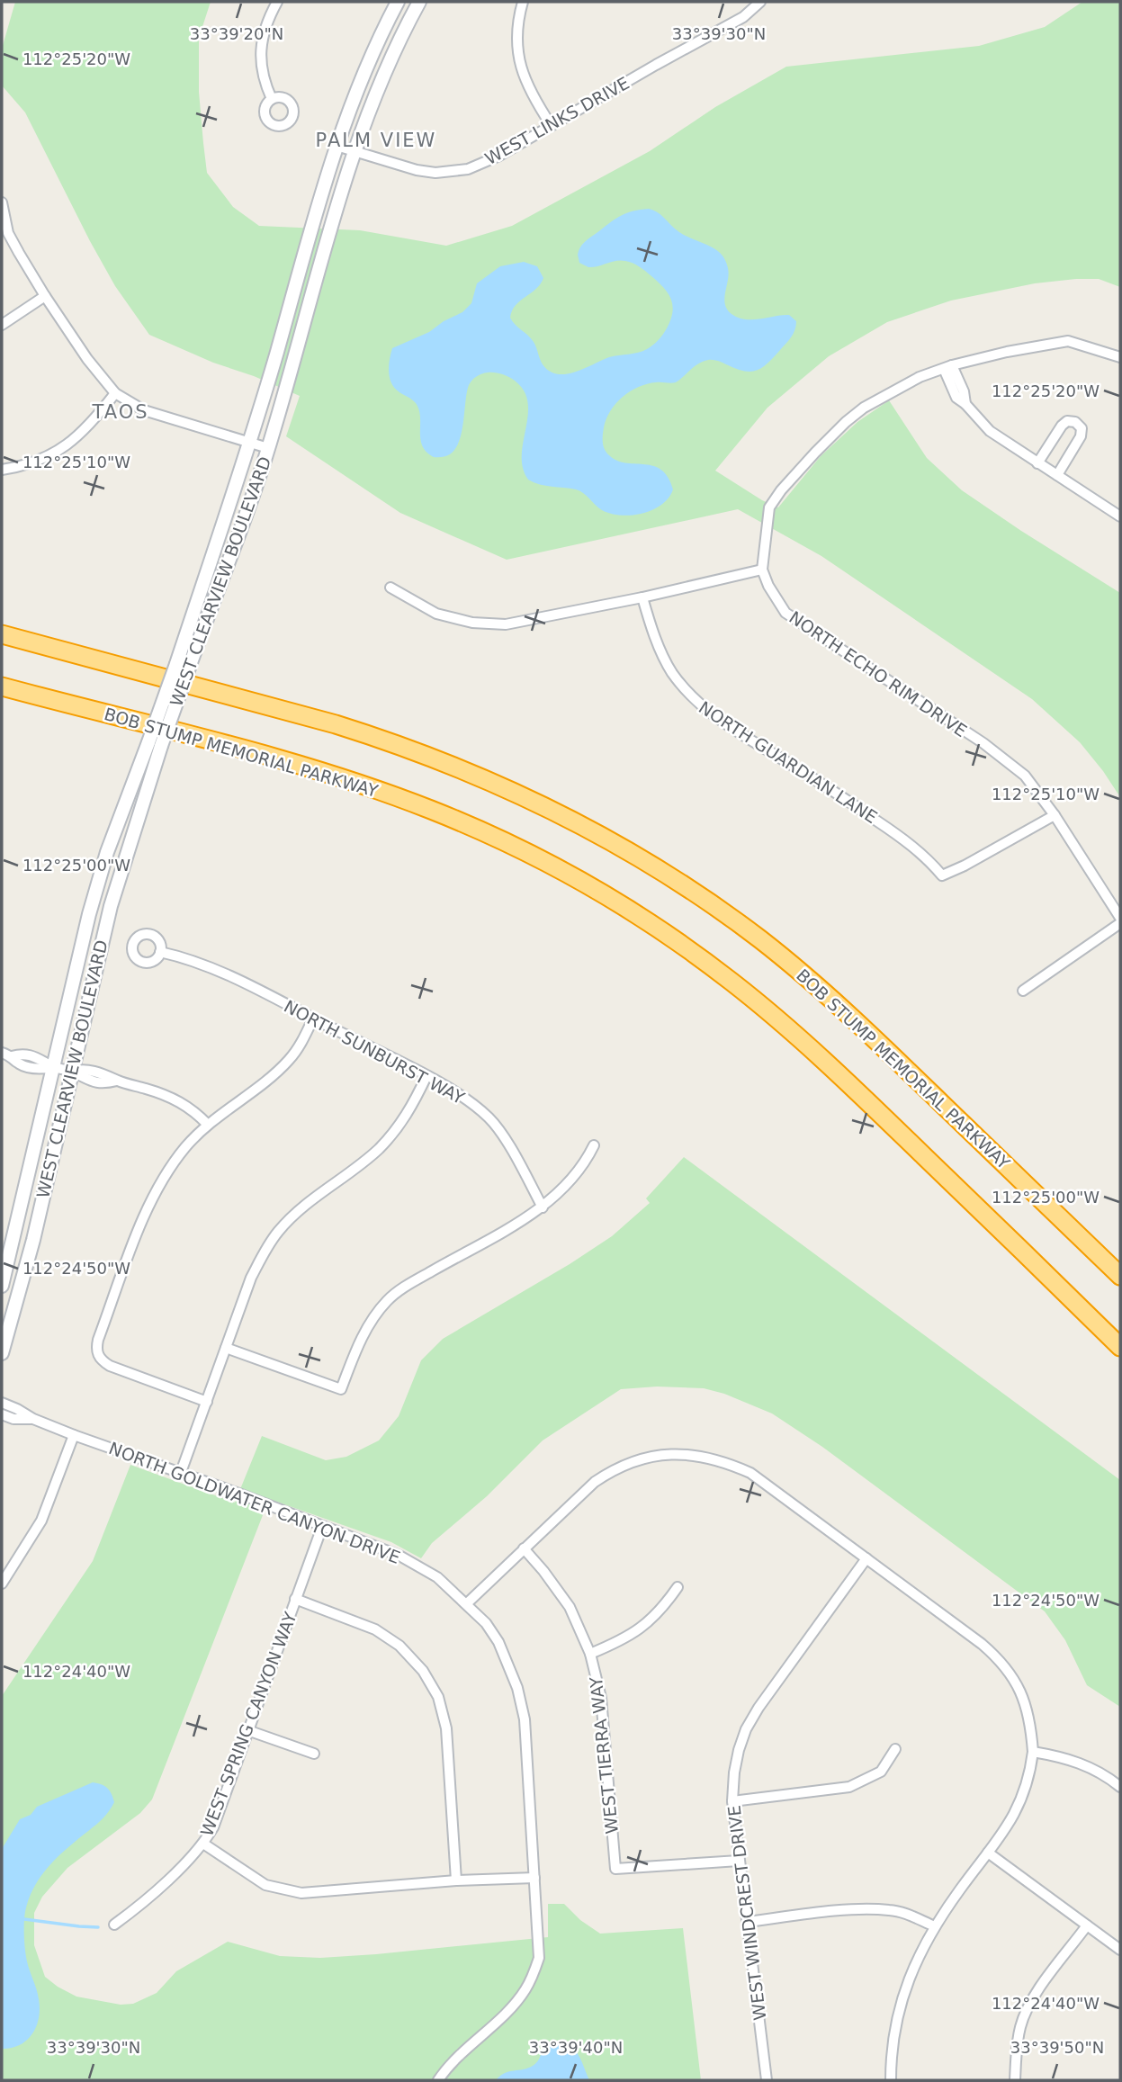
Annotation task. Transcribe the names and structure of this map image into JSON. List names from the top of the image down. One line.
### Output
{"streets":{"highway":["BOB STUMP MEMORIAL PARKWAY"],"street":["WEST LINKS DRIVE","WEST CLEARVIEW BOULEVARD","NORTH ECHO RIM DRIVE","NORTH GUARDIAN LANE","NORTH SUNBURST WAY","NORTH GOLDWATER CANYON DRIVE","WEST SPRING CANYON WAY","WEST TIERRA WAY","WEST WINDCREST DRIVE"]},"crossings":[["WEST LINKS DRIVE","WEST CLEARVIEW BOULEVARD"],["NORTH ECHO RIM DRIVE","NORTH GUARDIAN LANE"],["NORTH GOLDWATER CANYON DRIVE","WEST SPRING CANYON WAY"],["WEST TIERRA WAY","WEST WINDCREST DRIVE"]],"districts":["PALM VIEW","TAOS"],"coordinates":["33°39'20\"N","33°39'30\"N","112°25'20\"W","112°25'10\"W","112°25'00\"W","112°24'50\"W","112°24'40\"W","33°39'40\"N","33°39'50\"N"]}
